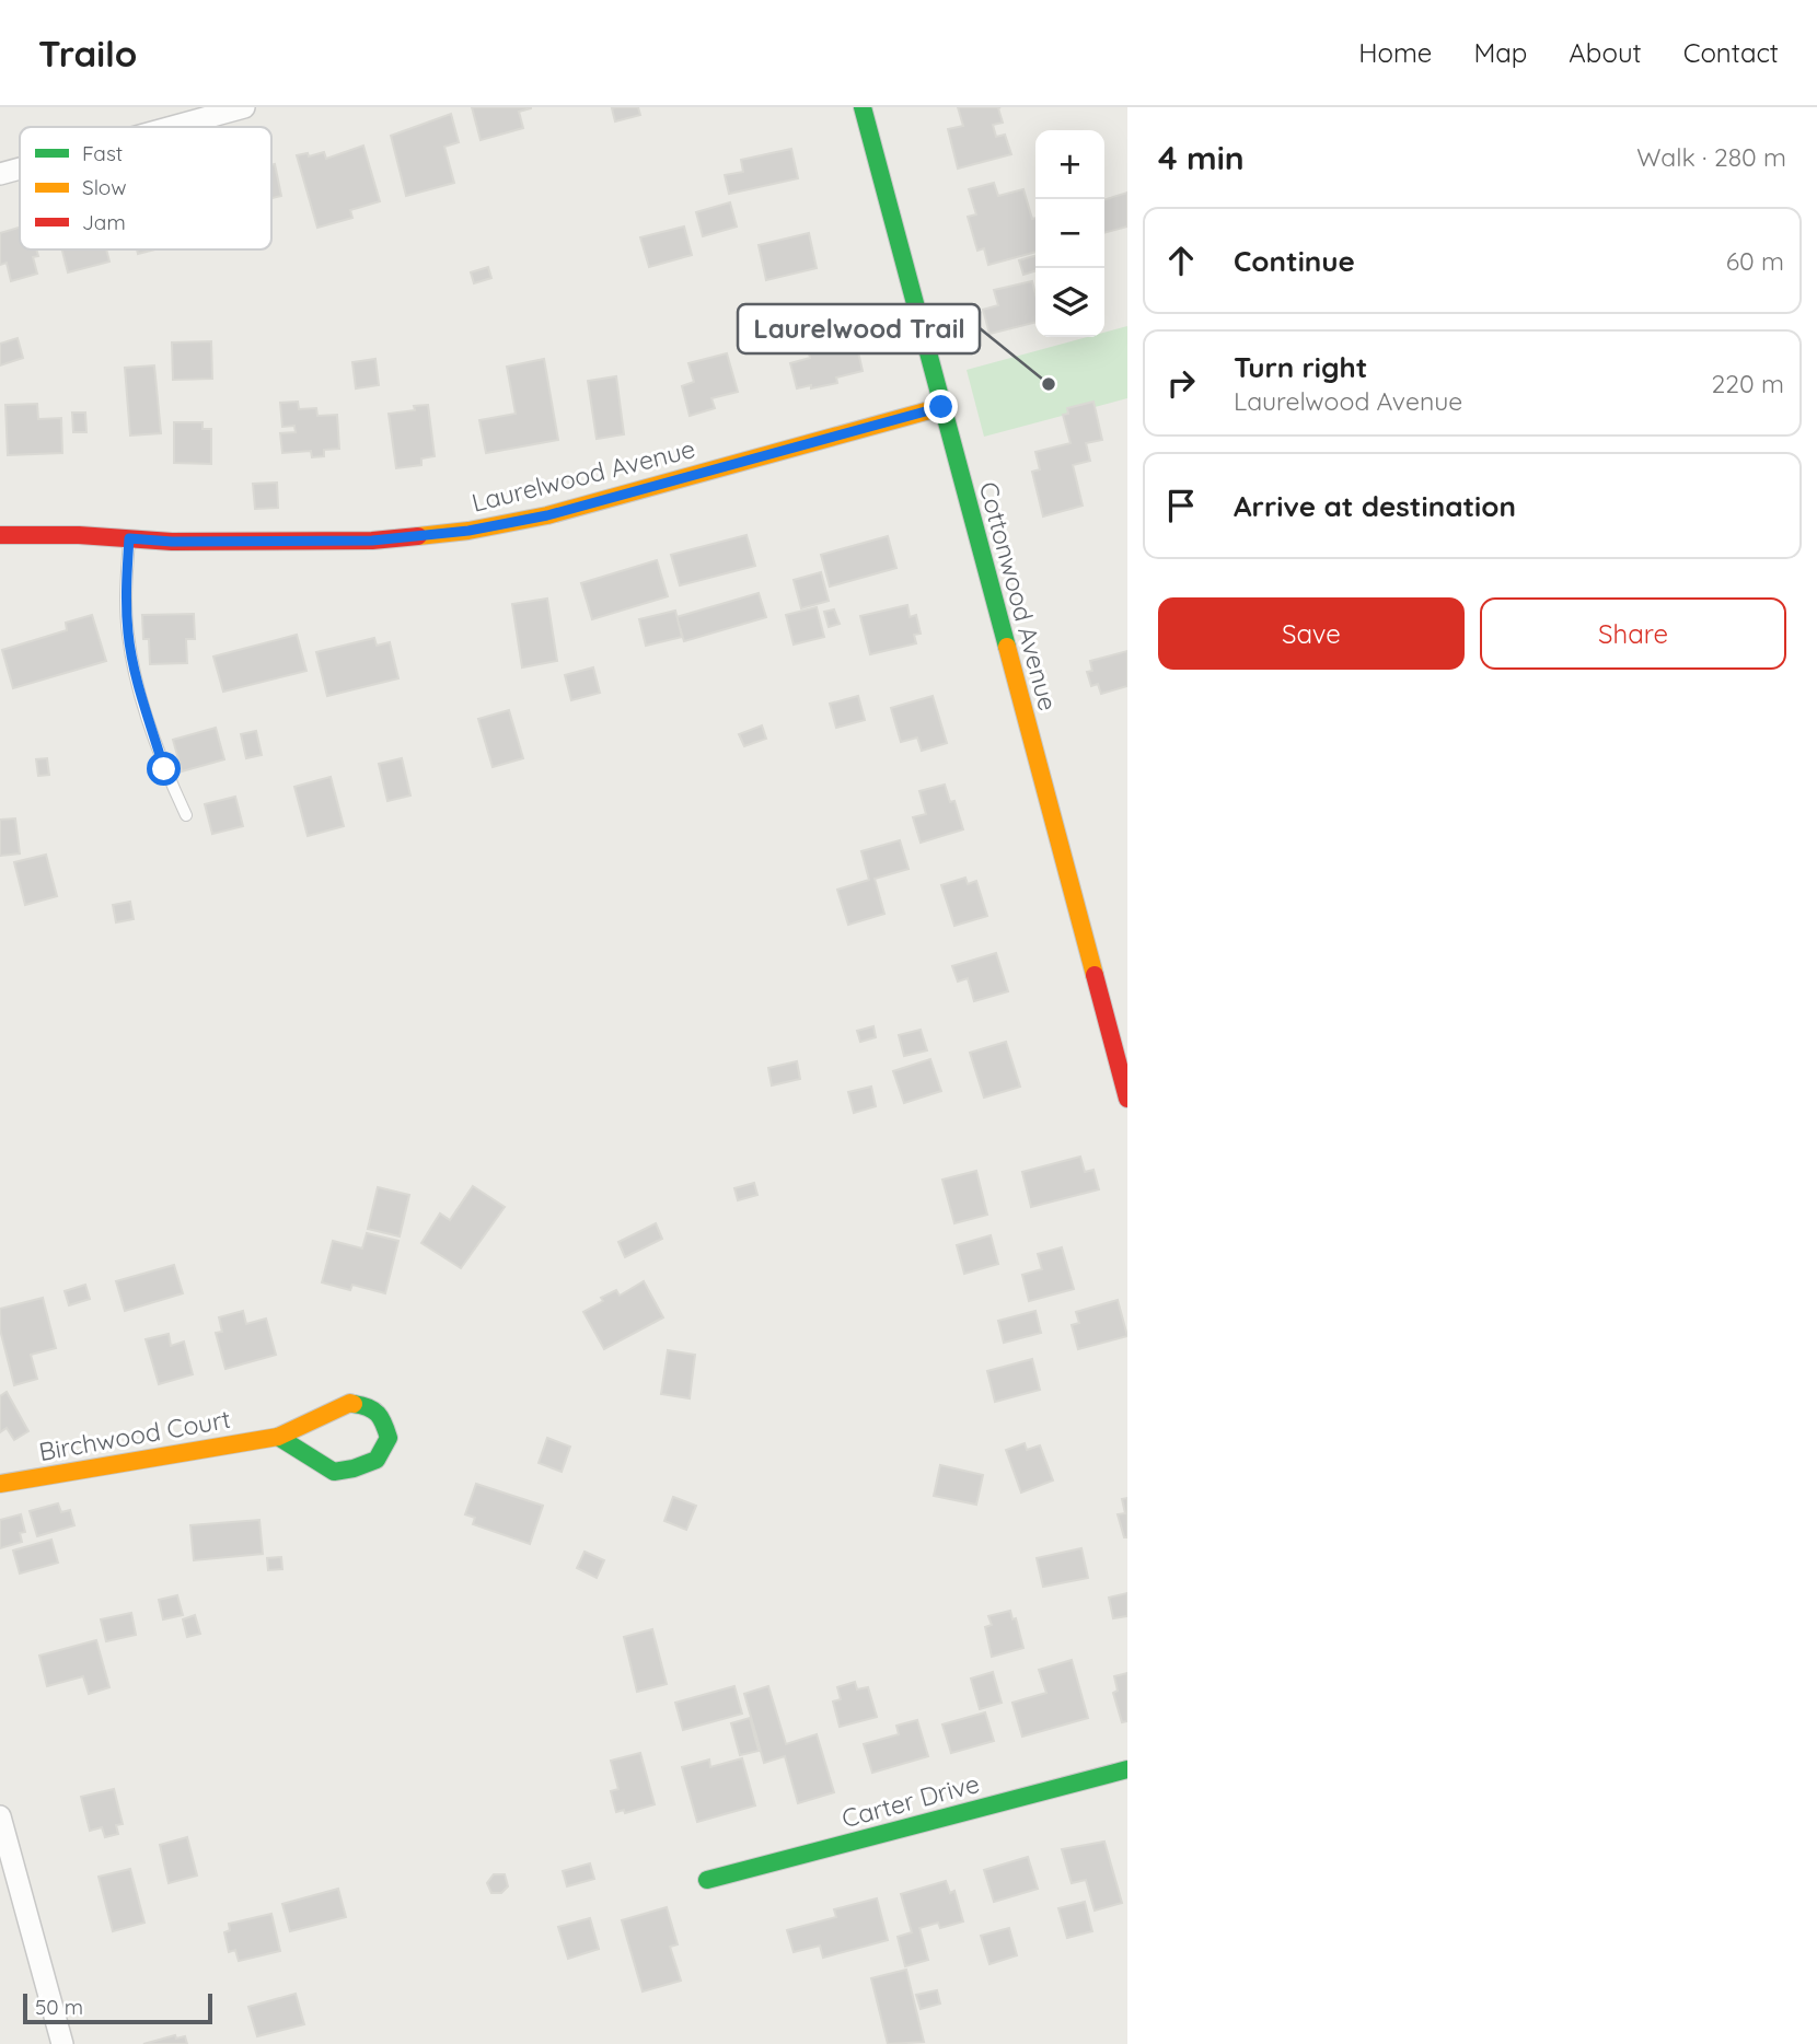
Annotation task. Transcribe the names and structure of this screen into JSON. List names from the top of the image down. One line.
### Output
{"streets":{"street":["Laurelwood Avenue","Cottonwood Avenue","Birchwood Court","Carter Drive"]},"crossings":[["Laurelwood Avenue","Cottonwood Avenue"]],"places":["Laurelwood Trail"],"legend":["Fast","Slow","Jam"],"scale_bar":"50 m","page":{"header":"Trailo","nav":["Home","Map","About","Contact"],"heading":["4 min","Walk · 280 m"],"map_buttons":["+","−"],"list":[["Continue","60 m"],["Turn right","Laurelwood Avenue","220 m"],"Arrive at destination"],"buttons":["Save","Share"],"scale":"50 m"}}
